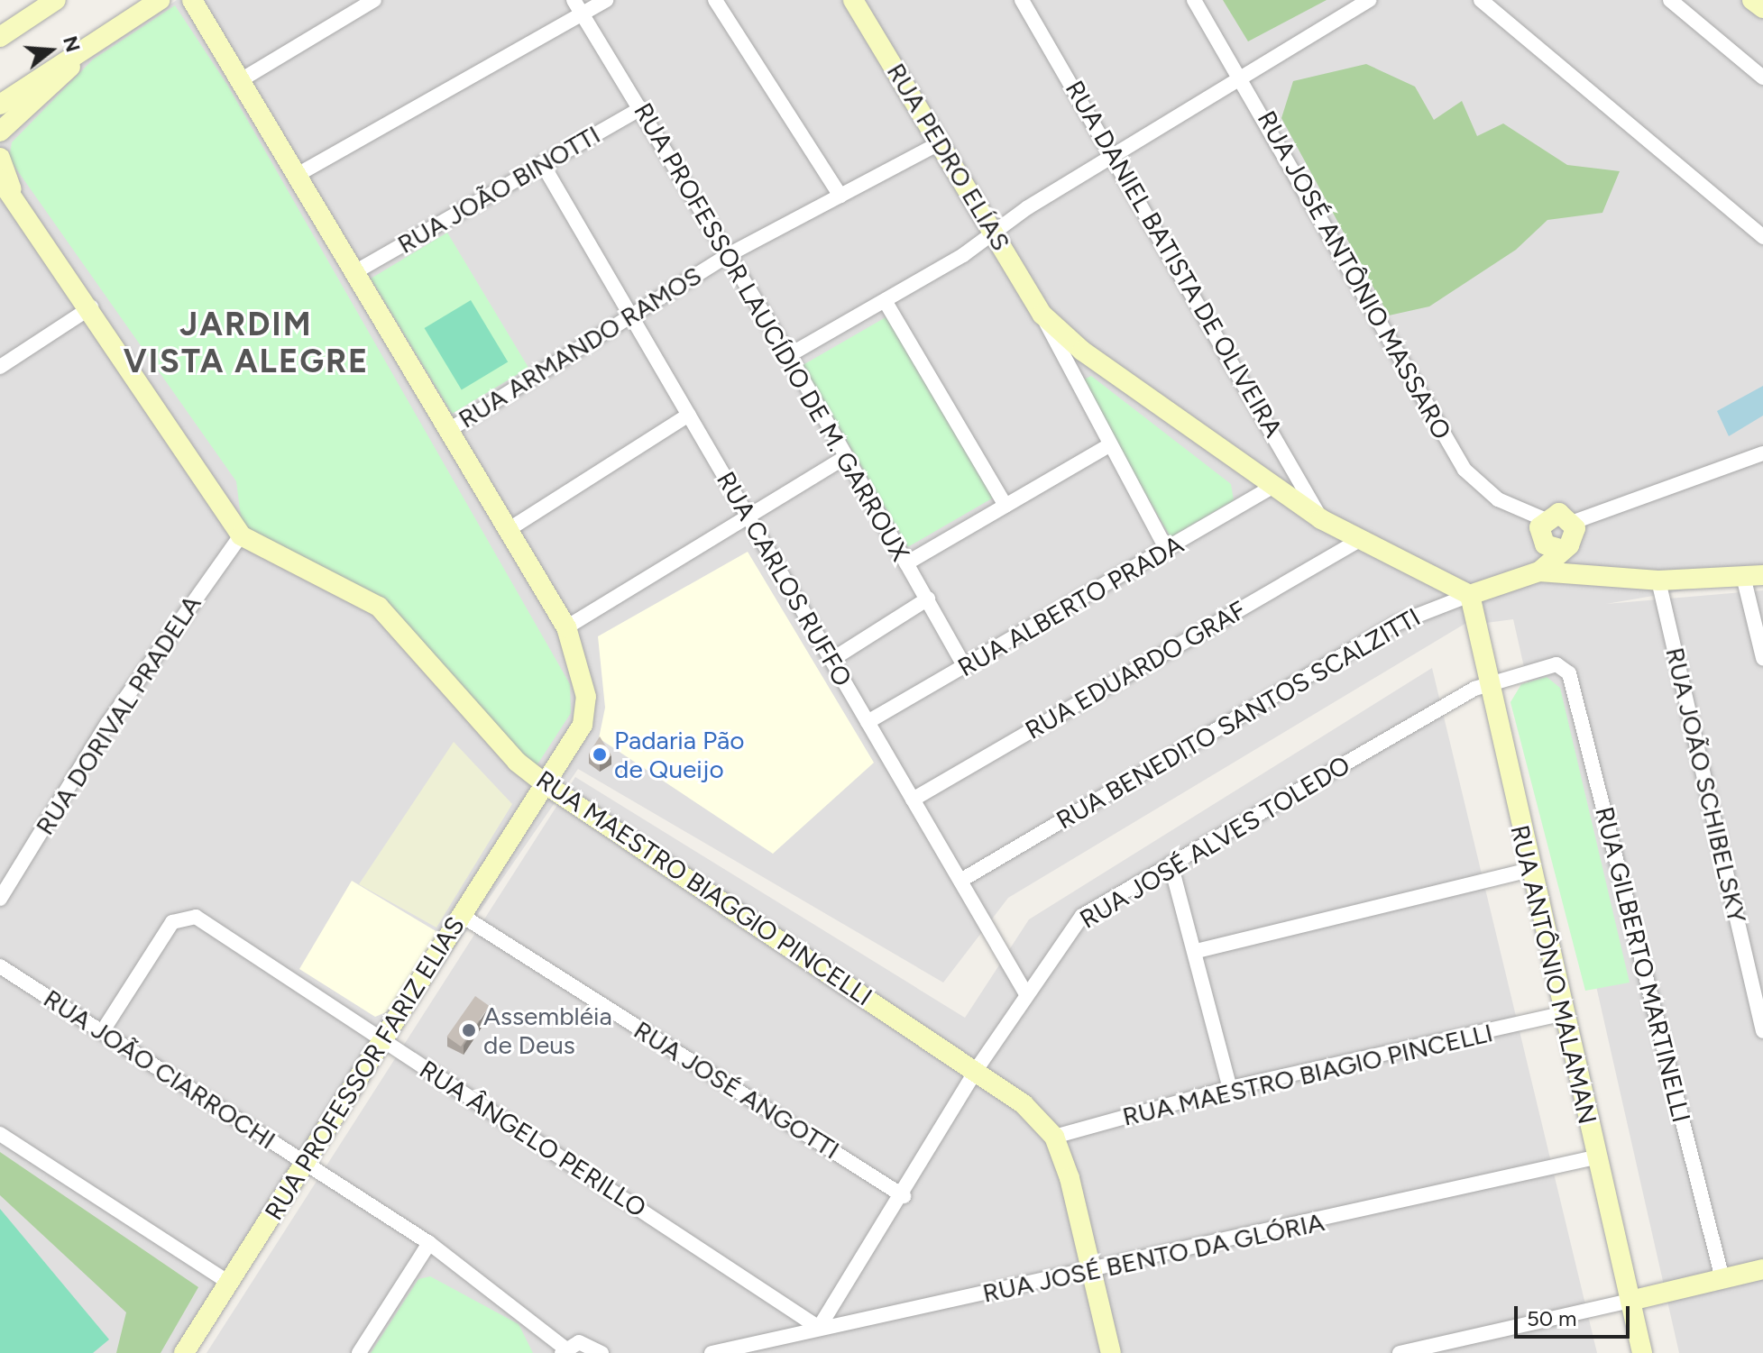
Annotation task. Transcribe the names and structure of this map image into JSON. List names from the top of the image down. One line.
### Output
{"streets":{"street":["RUA PEDRO ELÍAS","RUA JOÃO BINOTTI","RUA DANIEL BATISTA DE OLIVEIRA","RUA JOSÉ ANTÔNIO MASSARO","RUA PROFESSOR LAUCÍDIO DE M. GARROUX","RUA ARMANDO RAMOS","RUA CARLOS RUFFO","RUA ALBERTO PRADA","RUA EDUARDO GRAF","RUA DORIVAL PRADELA","RUA BENEDITO SANTOS SCALZITTI","RUA JOÃO SCHIBELSKY","RUA JOSÉ ALVES TOLEDO","RUA MAESTRO BIAGGIO PINCELLI","RUA GILBERTO MARTINELLI","RUA ANTÔNIO MALAMAN","RUA PROFESSOR FARIZ ELIAS","RUA JOÃO CIARROCHI","RUA MAESTRO BIAGIO PINCELLI","RUA JOSÉ ANGOTTI","RUA ÂNGELO PERILLO","RUA JOSÉ BENTO DA GLÓRIA"]},"crossings":[["RUA PEDRO ELÍAS","RUA DANIEL BATISTA DE OLIVEIRA"],["RUA PEDRO ELÍAS","RUA ARMANDO RAMOS"],["RUA PEDRO ELÍAS","RUA ALBERTO PRADA"],["RUA PEDRO ELÍAS","RUA EDUARDO GRAF"],["RUA PEDRO ELÍAS","RUA BENEDITO SANTOS SCALZITTI"],["RUA PEDRO ELÍAS","RUA ANTÔNIO MALAMAN"],["RUA JOÃO BINOTTI","RUA PROFESSOR LAUCÍDIO DE M. GARROUX"],["RUA JOÃO BINOTTI","RUA CARLOS RUFFO"],["RUA JOÃO BINOTTI","RUA PROFESSOR FARIZ ELIAS"],["RUA PROFESSOR LAUCÍDIO DE M. GARROUX","RUA ARMANDO RAMOS"],["RUA PROFESSOR LAUCÍDIO DE M. GARROUX","RUA ALBERTO PRADA"],["RUA ARMANDO RAMOS","RUA CARLOS RUFFO"],["RUA ARMANDO RAMOS","RUA PROFESSOR FARIZ ELIAS"],["RUA CARLOS RUFFO","RUA ALBERTO PRADA"],["RUA CARLOS RUFFO","RUA EDUARDO GRAF"],["RUA CARLOS RUFFO","RUA BENEDITO SANTOS SCALZITTI"],["RUA CARLOS RUFFO","RUA JOSÉ ALVES TOLEDO"],["RUA DORIVAL PRADELA","RUA MAESTRO BIAGGIO PINCELLI"],["RUA BENEDITO SANTOS SCALZITTI","RUA ANTÔNIO MALAMAN"],["RUA JOSÉ ALVES TOLEDO","RUA MAESTRO BIAGGIO PINCELLI"],["RUA JOSÉ ALVES TOLEDO","RUA GILBERTO MARTINELLI"],["RUA JOSÉ ALVES TOLEDO","RUA ANTÔNIO MALAMAN"],["RUA JOSÉ ALVES TOLEDO","RUA JOSÉ ANGOTTI"],["RUA JOSÉ ALVES TOLEDO","RUA ÂNGELO PERILLO"],["RUA JOSÉ ALVES TOLEDO","RUA JOSÉ BENTO DA GLÓRIA"],["RUA MAESTRO BIAGGIO PINCELLI","RUA PROFESSOR FARIZ ELIAS"],["RUA MAESTRO BIAGGIO PINCELLI","RUA MAESTRO BIAGIO PINCELLI"],["RUA ANTÔNIO MALAMAN","RUA MAESTRO BIAGIO PINCELLI"],["RUA ANTÔNIO MALAMAN","RUA JOSÉ BENTO DA GLÓRIA"],["RUA PROFESSOR FARIZ ELIAS","RUA JOÃO CIARROCHI"],["RUA PROFESSOR FARIZ ELIAS","RUA JOSÉ ANGOTTI"],["RUA PROFESSOR FARIZ ELIAS","RUA ÂNGELO PERILLO"],["RUA JOÃO CIARROCHI","RUA ÂNGELO PERILLO"],["RUA ÂNGELO PERILLO","RUA JOSÉ BENTO DA GLÓRIA"]],"districts":["JARDIM VISTA ALEGRE"],"places":["Padaria Pão de Queijo","Assembléia de Deus"],"scale_bar":"50 m","north":"right"}
